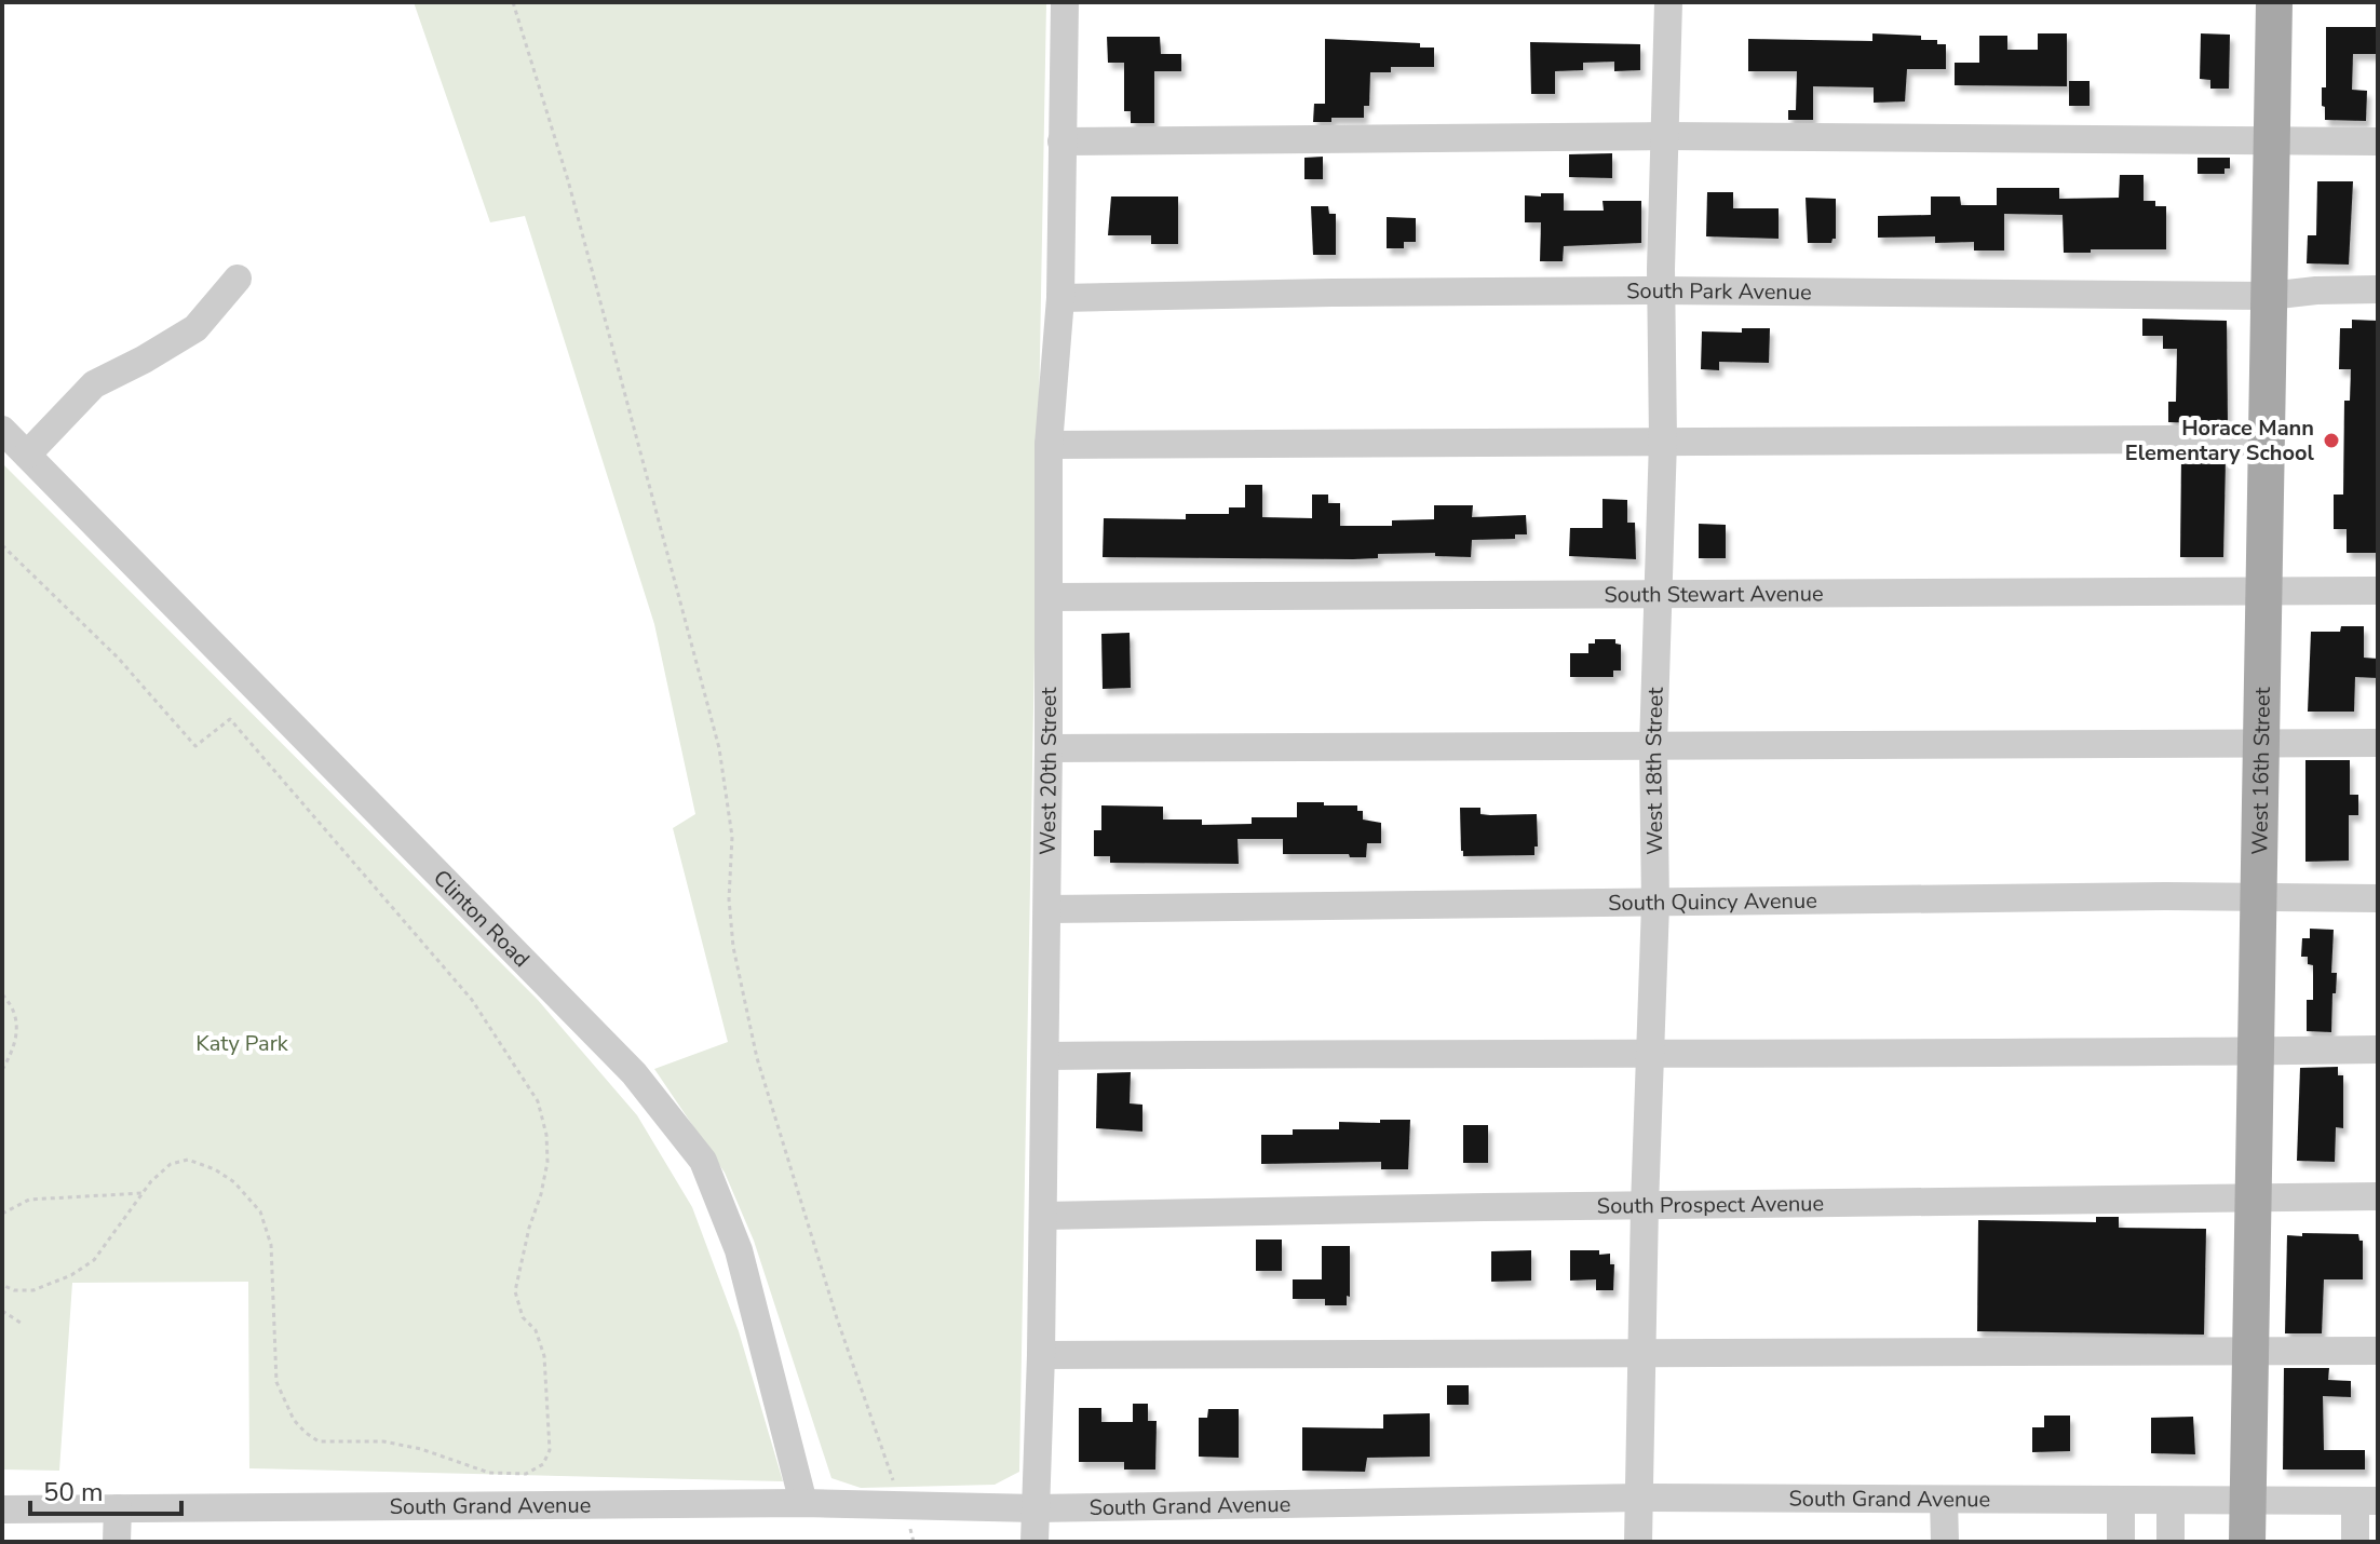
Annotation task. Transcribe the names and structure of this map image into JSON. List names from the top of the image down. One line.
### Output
{"streets":{"main road":["West 16th Street"],"street":["South Park Avenue","South Stewart Avenue","West 20th Street","West 18th Street","South Quincy Avenue","Clinton Road","South Prospect Avenue","South Grand Avenue"]},"crossings":[["South Park Avenue","West 20th Street"],["South Park Avenue","West 18th Street"],["South Park Avenue","West 16th Street"],["South Stewart Avenue","West 20th Street"],["South Stewart Avenue","West 18th Street"],["South Stewart Avenue","West 16th Street"],["West 20th Street","South Quincy Avenue"],["West 20th Street","South Prospect Avenue"],["West 20th Street","South Grand Avenue"],["West 18th Street","South Quincy Avenue"],["West 18th Street","South Prospect Avenue"],["West 18th Street","South Grand Avenue"],["West 16th Street","South Quincy Avenue"],["West 16th Street","South Prospect Avenue"],["West 16th Street","South Grand Avenue"],["Clinton Road","South Grand Avenue"]],"parks":["Katy Park"],"places":["Horace Mann Elementary School"],"scale_bar":"50 m"}
